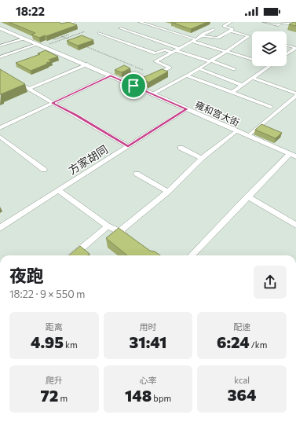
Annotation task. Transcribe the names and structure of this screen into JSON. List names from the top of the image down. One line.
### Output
{"streets":{"main road":["雍和宫大街"],"street":["方家胡同"]},"crossings":[["雍和宫大街","方家胡同"]],"page":{"status":"18:22","heading":["夜跑","18:22 · 9 × 550 m"],"stats":[["距离","4.95 km"],["用时","31:41"],["配速","6:24 /km"],["爬升","72 m"],["心率","148 bpm"],["kcal","364"]]}}
